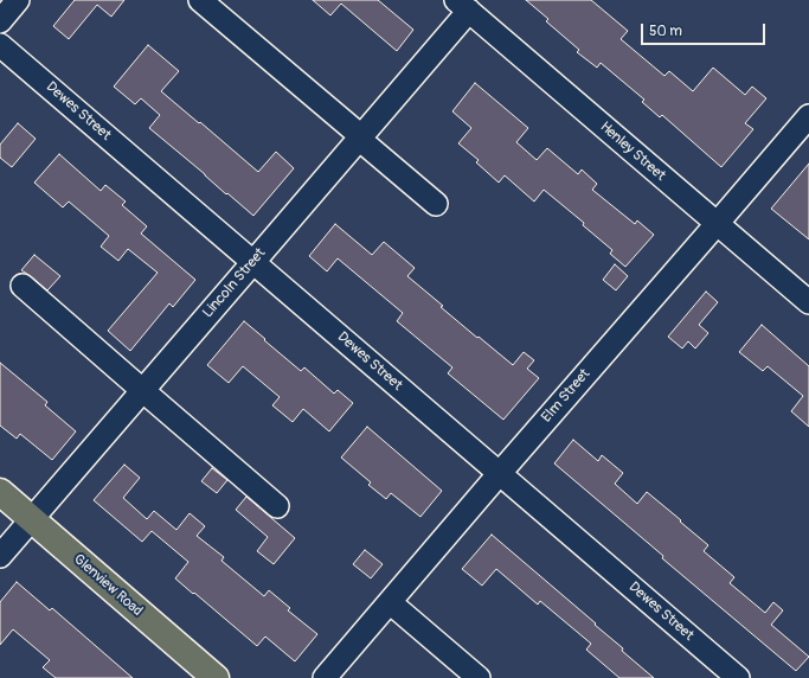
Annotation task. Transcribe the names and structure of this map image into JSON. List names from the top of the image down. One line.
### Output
{"streets":{"main road":["Glenview Road"],"street":["Dewes Street","Henley Street","Lincoln Street","Elm Street"]},"crossings":[["Dewes Street","Lincoln Street"],["Dewes Street","Elm Street"],["Henley Street","Lincoln Street"],["Henley Street","Elm Street"],["Lincoln Street","Glenview Road"]],"scale_bar":"50 m"}
